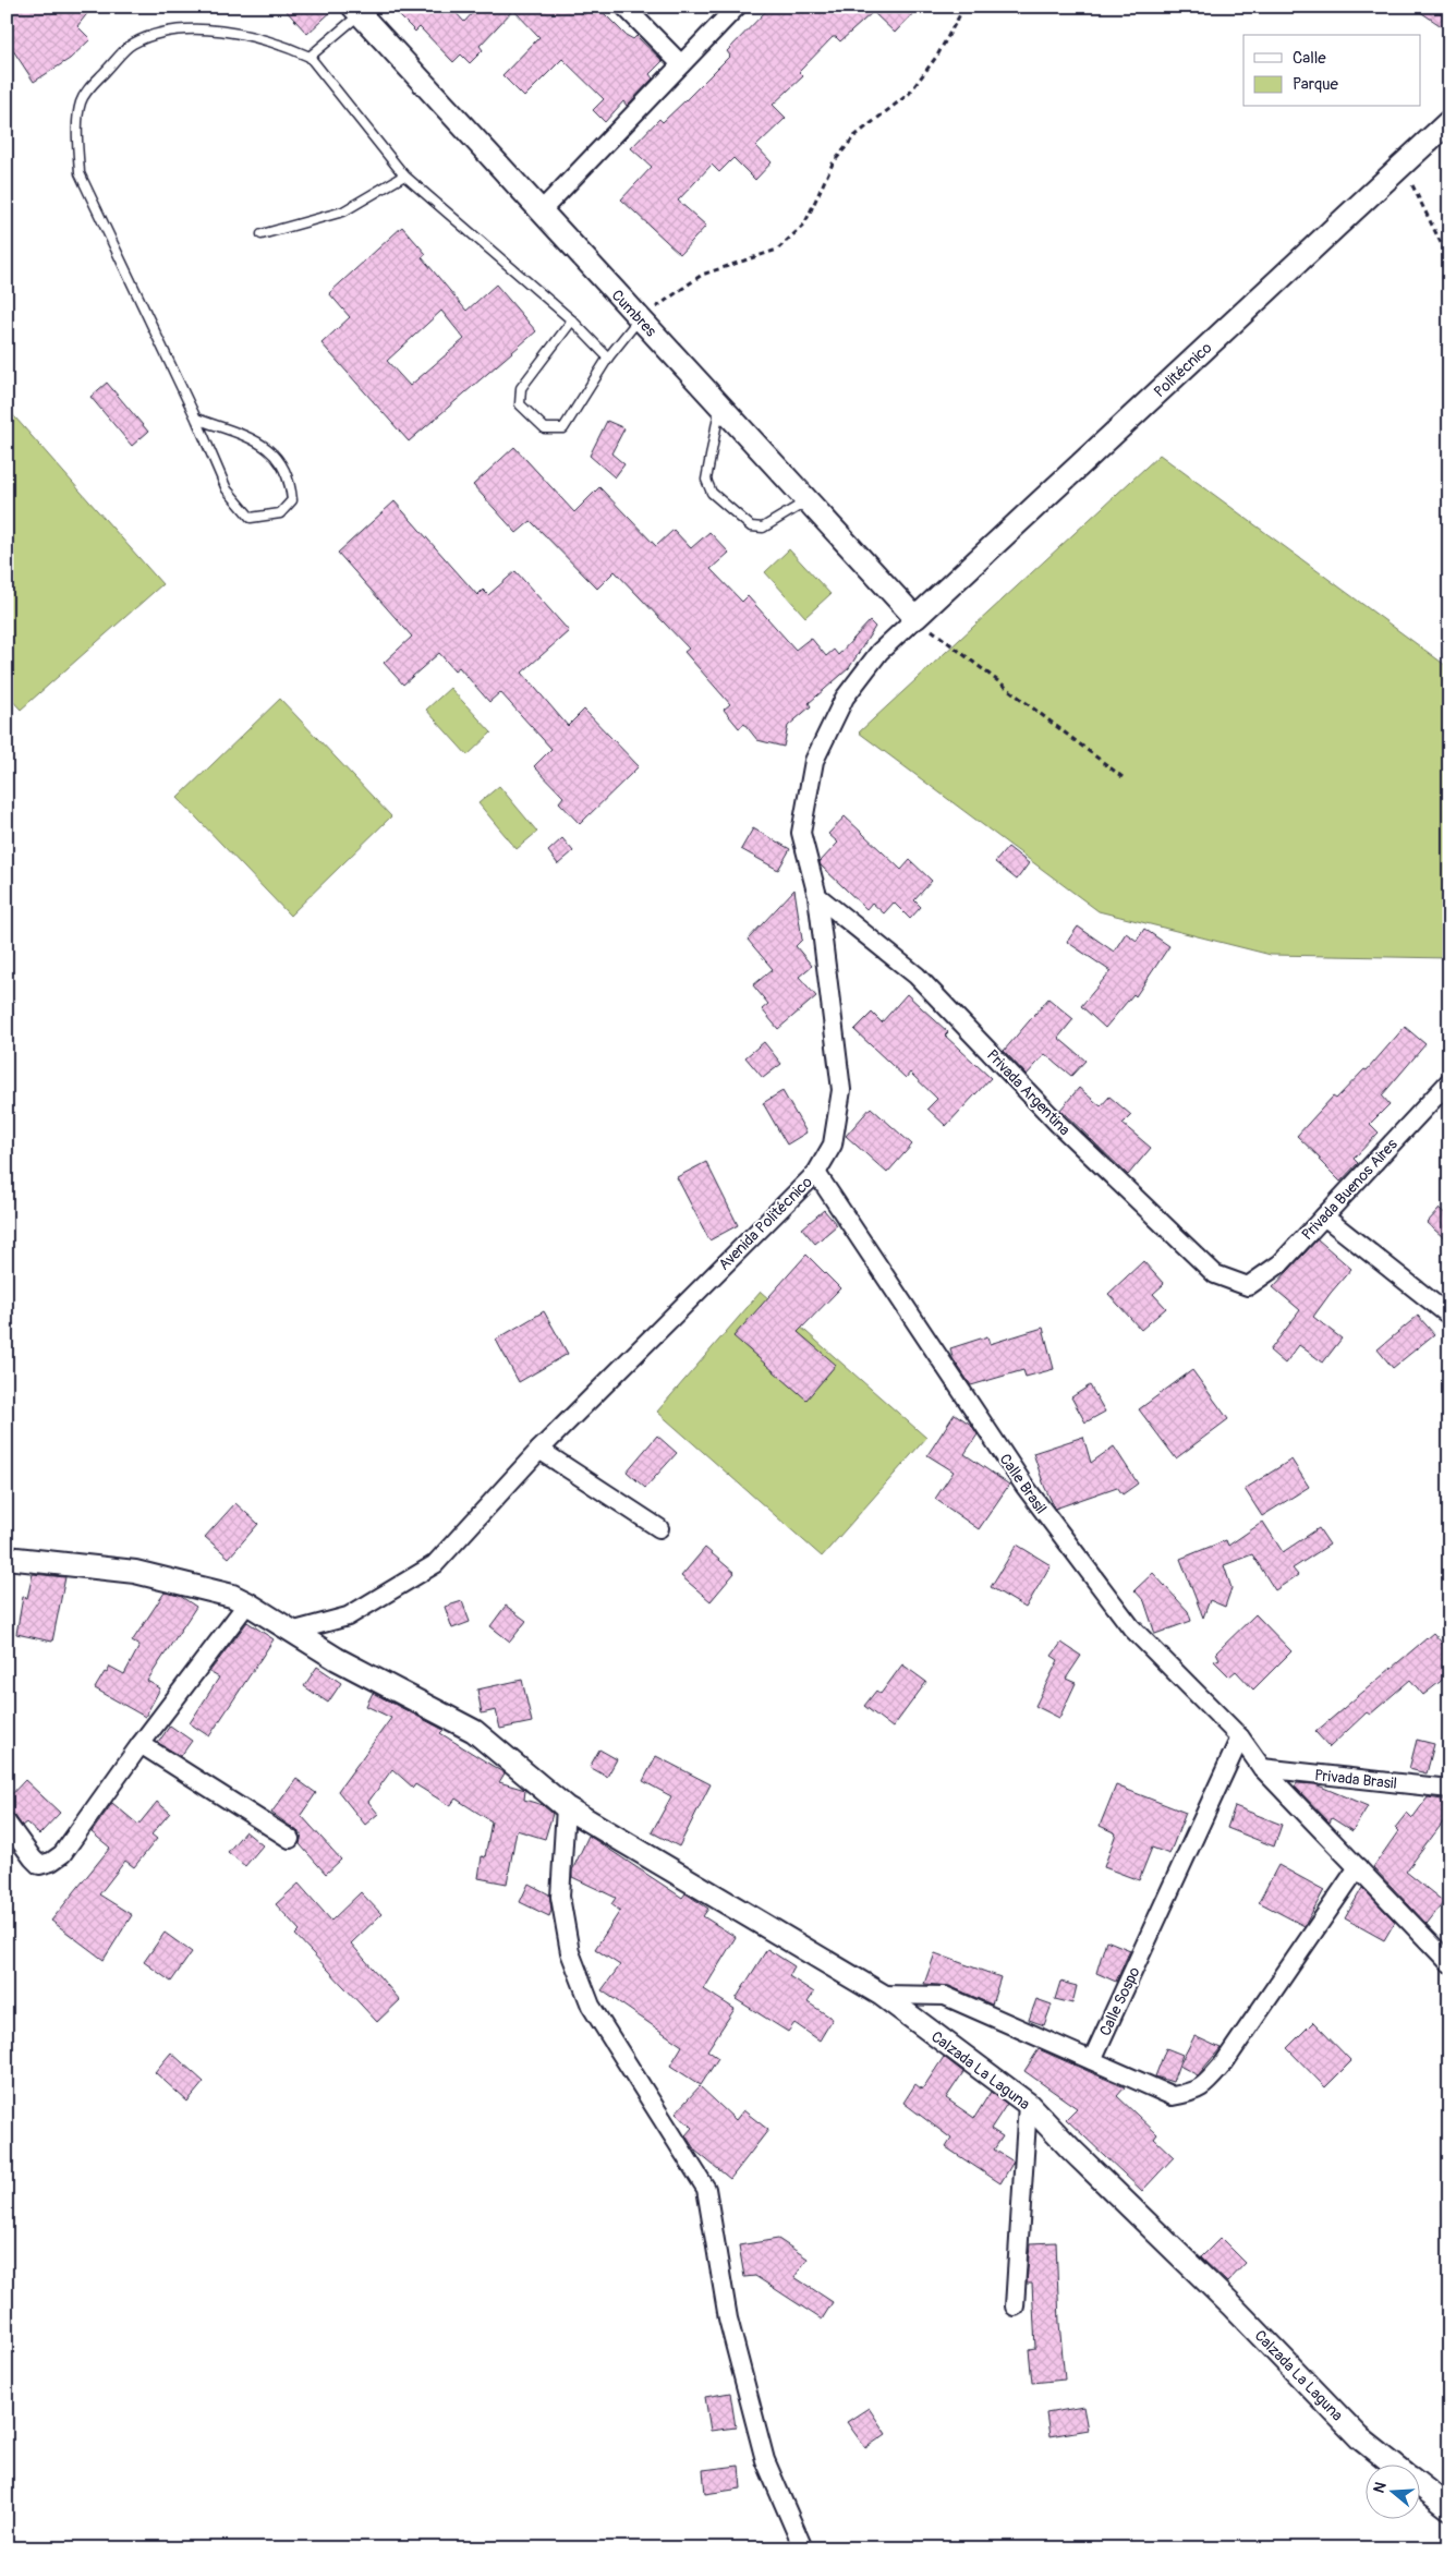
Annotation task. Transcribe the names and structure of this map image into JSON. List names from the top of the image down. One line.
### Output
{"streets":{"street":["Cumbres","Politécnico","Privada Argentina","Privada Buenos Aires","Avenida Politécnico","Calle Brasil","Privada Brasil","Calle Sospo","Calzada La Laguna"]},"crossings":[["Cumbres","Politécnico"],["Cumbres","Avenida Politécnico"],["Politécnico","Avenida Politécnico"],["Privada Argentina","Privada Buenos Aires"],["Privada Argentina","Avenida Politécnico"],["Avenida Politécnico","Calle Brasil"],["Avenida Politécnico","Calzada La Laguna"],["Calle Brasil","Privada Brasil"],["Calle Brasil","Calle Sospo"]],"legend":["Calle","Parque"],"north":"left"}
